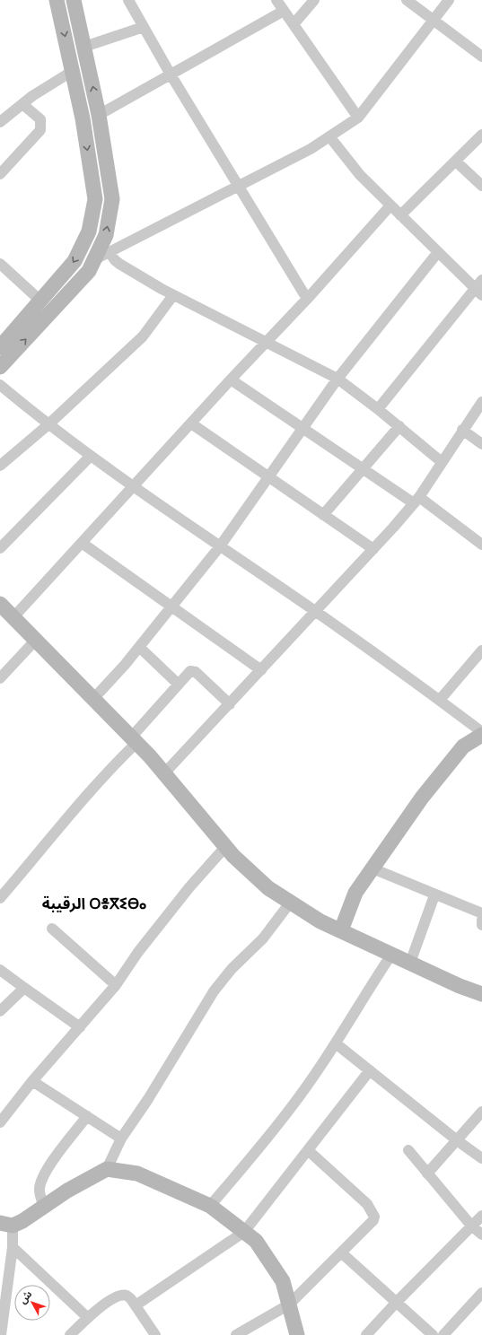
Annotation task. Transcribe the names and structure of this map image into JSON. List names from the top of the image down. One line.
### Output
{"districts":["الرقيبة ⵔⴻⴳⵉⴱⴰ"],"north":"top left"}
